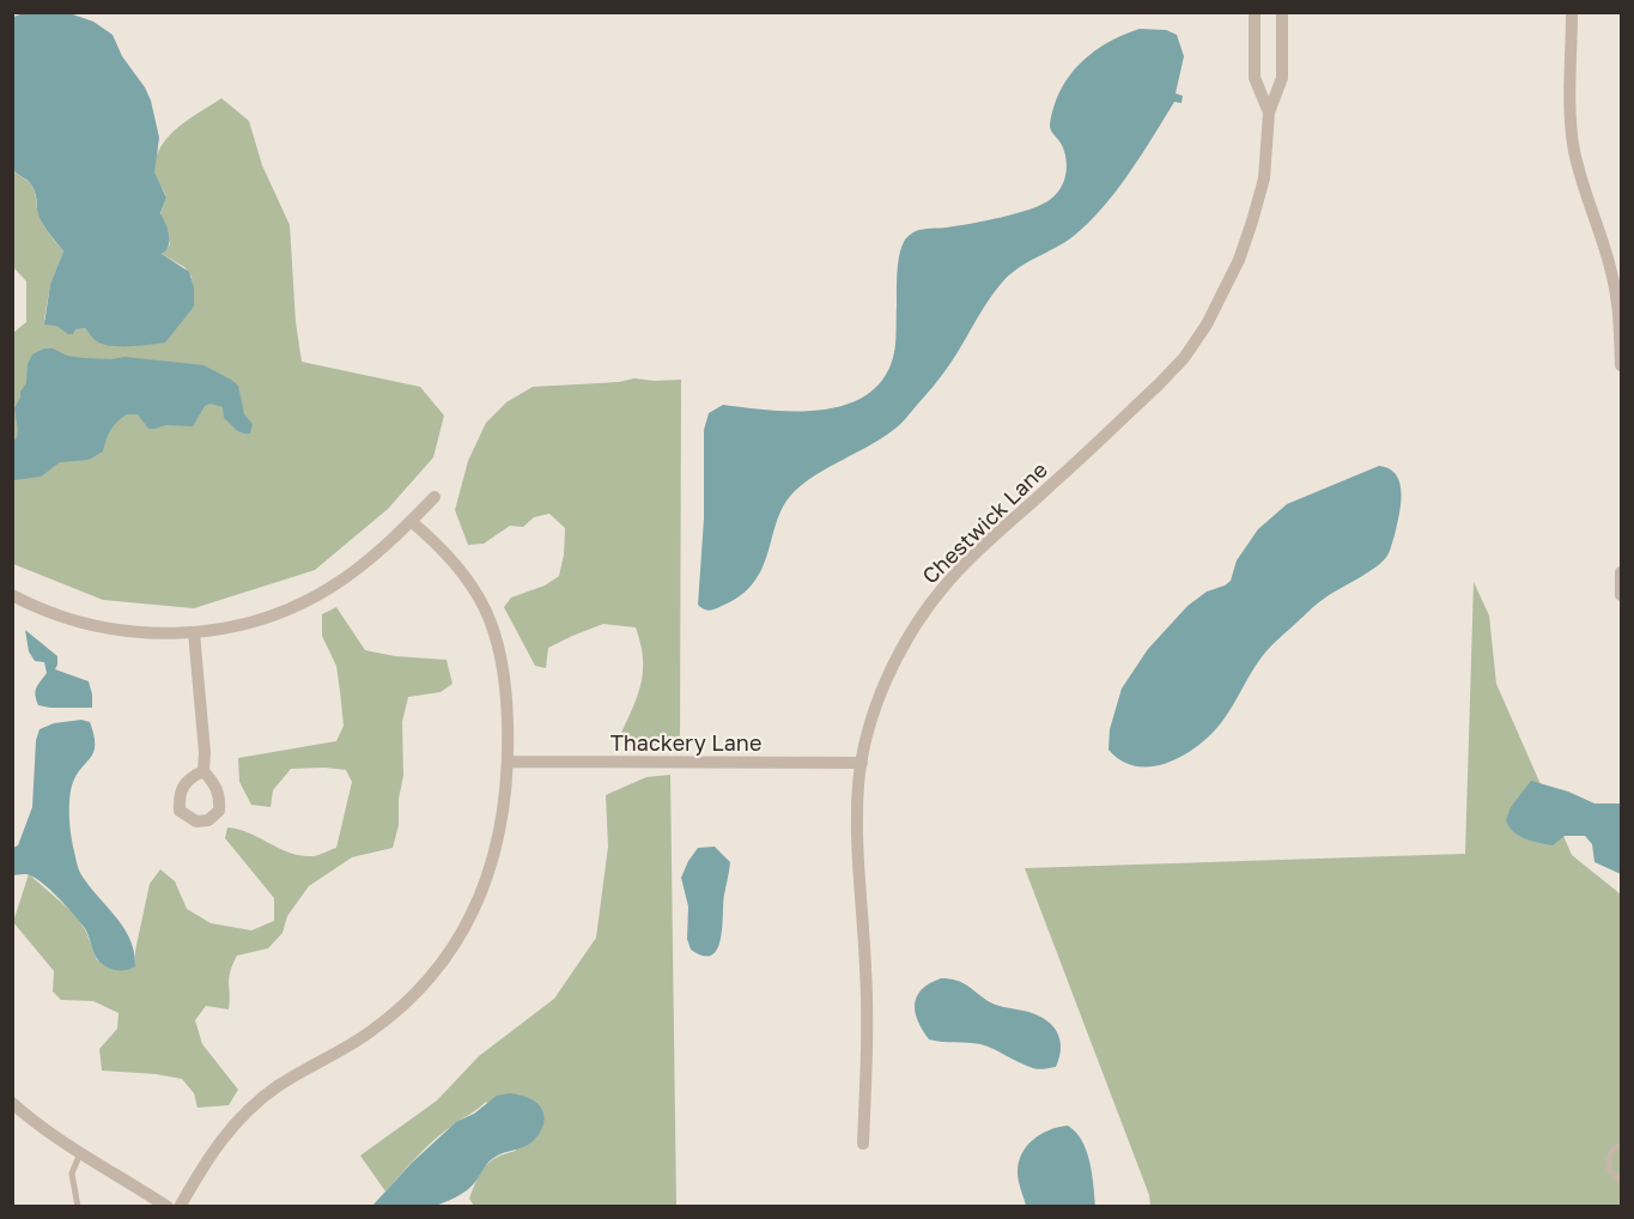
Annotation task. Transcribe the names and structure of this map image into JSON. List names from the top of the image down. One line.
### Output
{"streets":{"street":["Chestwick Lane","Thackery Lane"]},"crossings":[["Chestwick Lane","Thackery Lane"]]}
